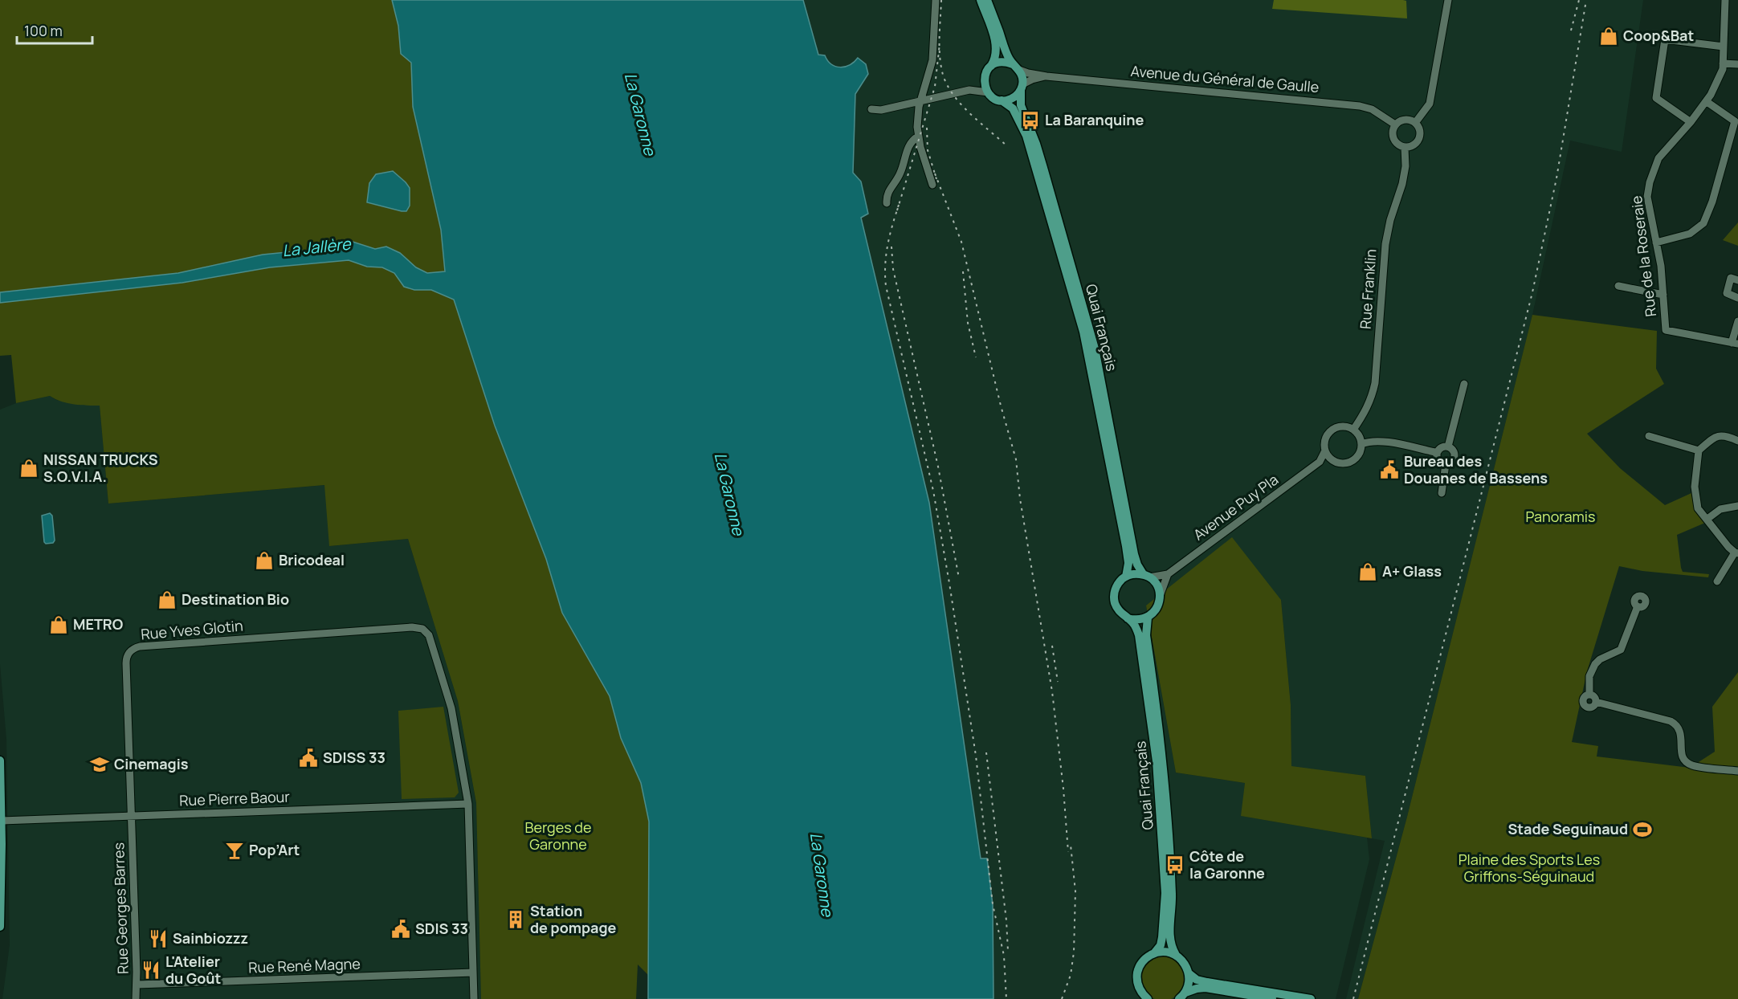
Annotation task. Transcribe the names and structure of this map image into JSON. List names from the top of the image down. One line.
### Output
{"streets":{"main road":["Quai Français"],"street":["Avenue du Général de Gaulle","Rue de la Roseraie","Rue Franklin","Avenue Puy Pla","Rue Yves Glotin","Rue Pierre Baour","Rue Georges Barres","Rue René Magne"]},"crossings":[["Avenue du Général de Gaulle","Rue Franklin"],["Avenue du Général de Gaulle","Quai Français"],["Rue Franklin","Avenue Puy Pla"],["Quai Français","Avenue Puy Pla"],["Rue Yves Glotin","Rue Pierre Baour"],["Rue Yves Glotin","Rue Georges Barres"],["Rue Pierre Baour","Rue Georges Barres"],["Rue Georges Barres","Rue René Magne"]],"water":["La Garonne","La Jallère"],"parks":["Panoramis","Berges de Garonne","Plaine des Sports Les Griffons-Séguinaud"],"places":{"shop":["Coop&Bat","NISSAN TRUCKS S.O.V.I.A.","Bricodeal","A+ Glass","Destination Bio","METRO"],"bus stop":["La Baranquine","Côte de la Garonne"],"public building":["Bureau des Douanes de Bassens","SDISS 33","SDIS 33"],"school or university":["Cinemagis"],"sports":["Stade Seguinaud"],"bar":["Pop’Art"],"building":["Station de pompage"],"restaurant":["Sainbiozzz","L'Atelier du Goût"]},"scale_bar":"100 m"}
